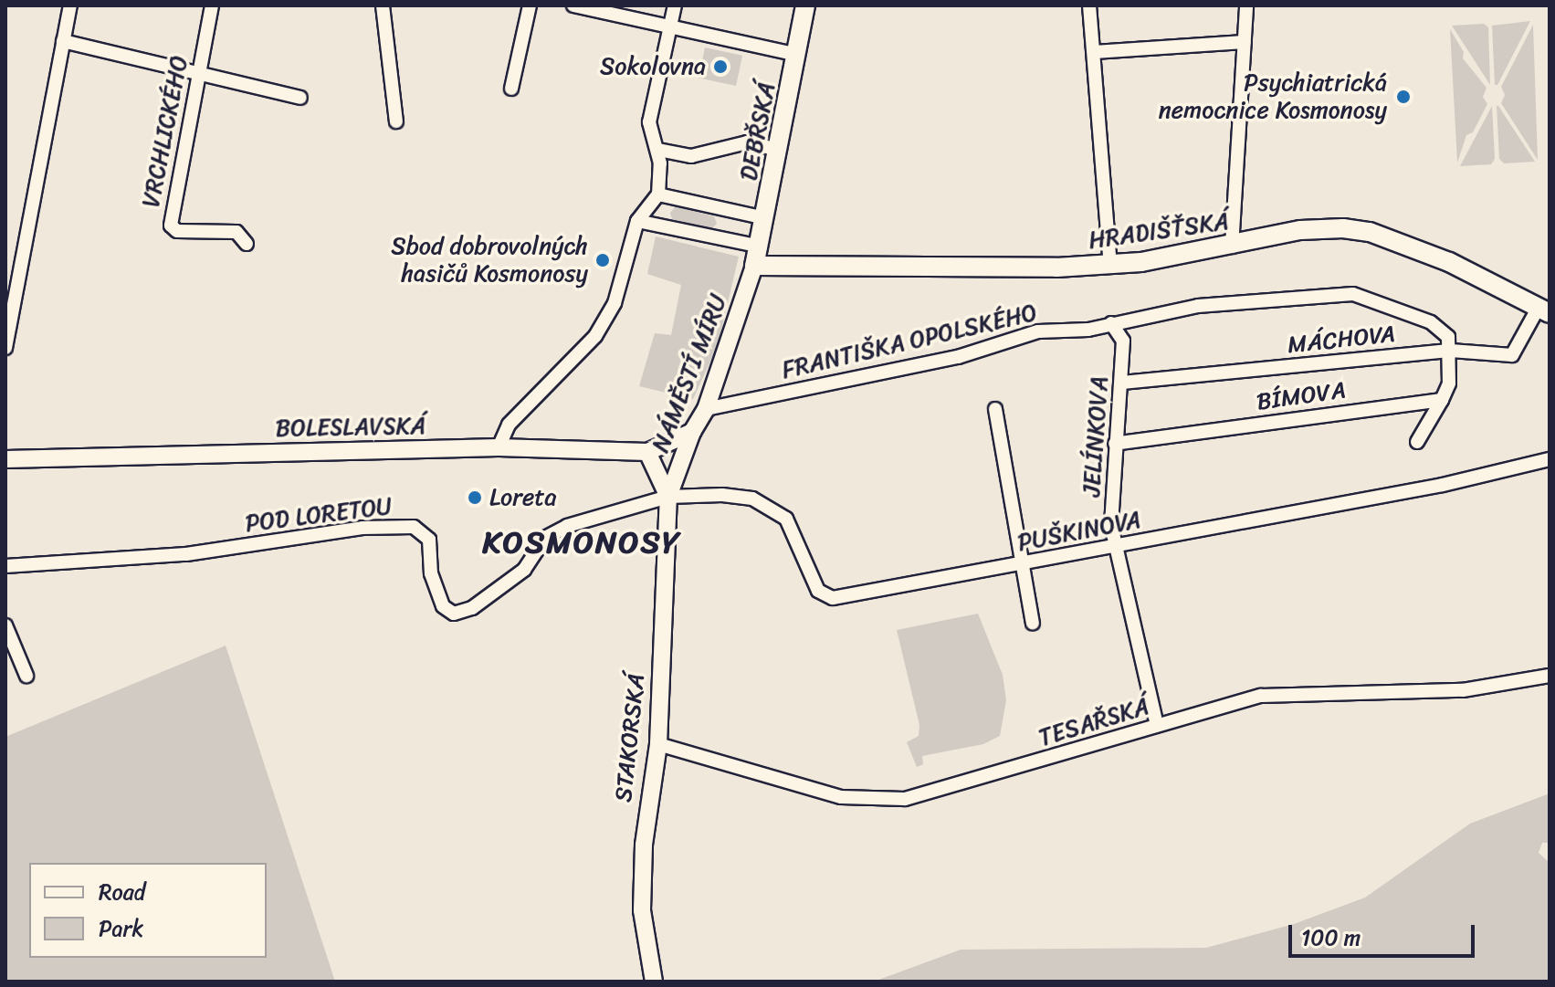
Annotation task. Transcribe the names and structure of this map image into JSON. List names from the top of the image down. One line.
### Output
{"streets":{"main road":["DEBŘSKÁ","HRADIŠŤSKÁ"],"street":["VRCHLICKÉHO","MÁCHOVA","FRANTIŠKA OPOLSKÉHO","NÁMĚSTÍ MÍRU","BÍMOVA","BOLESLAVSKÁ","JELÍNKOVA","POD LORETOU","PUŠKINOVA","TESAŘSKÁ","STAKORSKÁ"]},"crossings":[["DEBŘSKÁ","HRADIŠŤSKÁ"],["DEBŘSKÁ","NÁMĚSTÍ MÍRU"],["HRADIŠŤSKÁ","MÁCHOVA"],["HRADIŠŤSKÁ","NÁMĚSTÍ MÍRU"],["MÁCHOVA","FRANTIŠKA OPOLSKÉHO"],["MÁCHOVA","JELÍNKOVA"],["FRANTIŠKA OPOLSKÉHO","NÁMĚSTÍ MÍRU"],["FRANTIŠKA OPOLSKÉHO","JELÍNKOVA"],["NÁMĚSTÍ MÍRU","BOLESLAVSKÁ"],["NÁMĚSTÍ MÍRU","POD LORETOU"],["NÁMĚSTÍ MÍRU","PUŠKINOVA"],["NÁMĚSTÍ MÍRU","STAKORSKÁ"],["BÍMOVA","JELÍNKOVA"],["JELÍNKOVA","PUŠKINOVA"],["JELÍNKOVA","TESAŘSKÁ"],["POD LORETOU","PUŠKINOVA"],["POD LORETOU","STAKORSKÁ"],["PUŠKINOVA","STAKORSKÁ"],["TESAŘSKÁ","STAKORSKÁ"]],"districts":["KOSMONOSY"],"places":["Sokolovna","Psychiatrická nemocnice Kosmonosy","Sbod dobrovolných hasičů Kosmonosy","Loreta"],"legend":["Road","Park"],"scale_bar":"100 m"}
